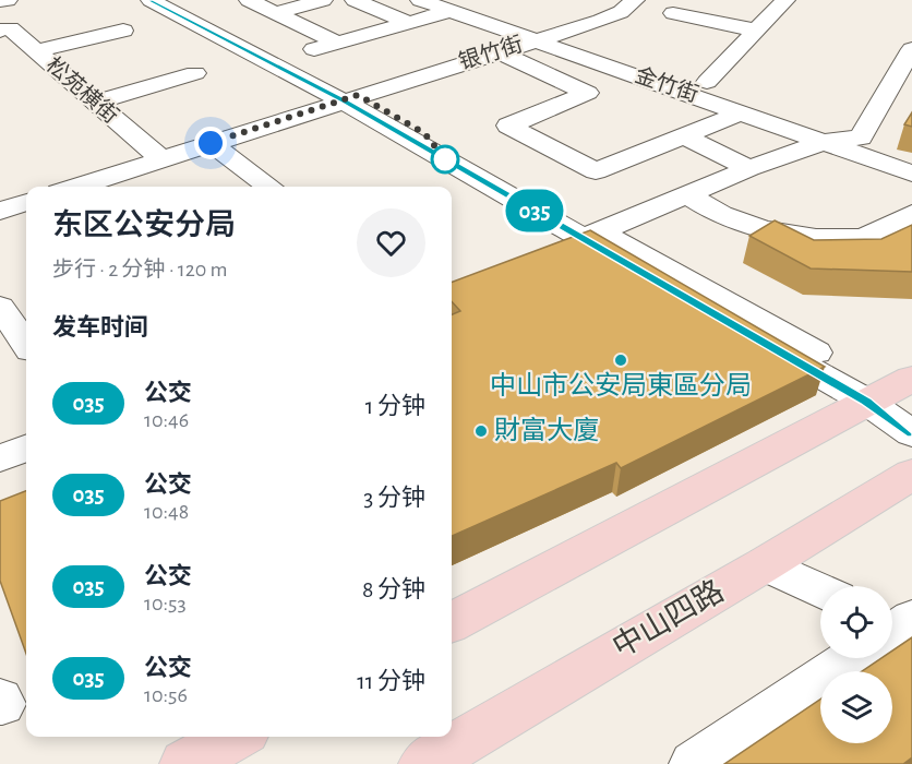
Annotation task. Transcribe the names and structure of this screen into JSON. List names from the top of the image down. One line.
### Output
{"streets":{"main road":["中山四路"],"street":["银竹街","金竹街","松苑横街"]},"crossings":[["银竹街","金竹街"],["银竹街","松苑横街"]],"places":["中山市公安局東區分局","財富大廈"],"lines":["bus line 035"],"page":{"on_map":"035","heading":[["东区公安分局","步行 · 2 分钟 · 120 m"],"发车时间"],"list":[{"mark":"035","name":"公交","note":"10:46","value":"1 分钟"},{"mark":"035","name":"公交","note":"10:48","value":"3 分钟"},{"mark":"035","name":"公交","note":"10:53","value":"8 分钟"},{"mark":"035","name":"公交","note":"10:56","value":"11 分钟"}]}}
